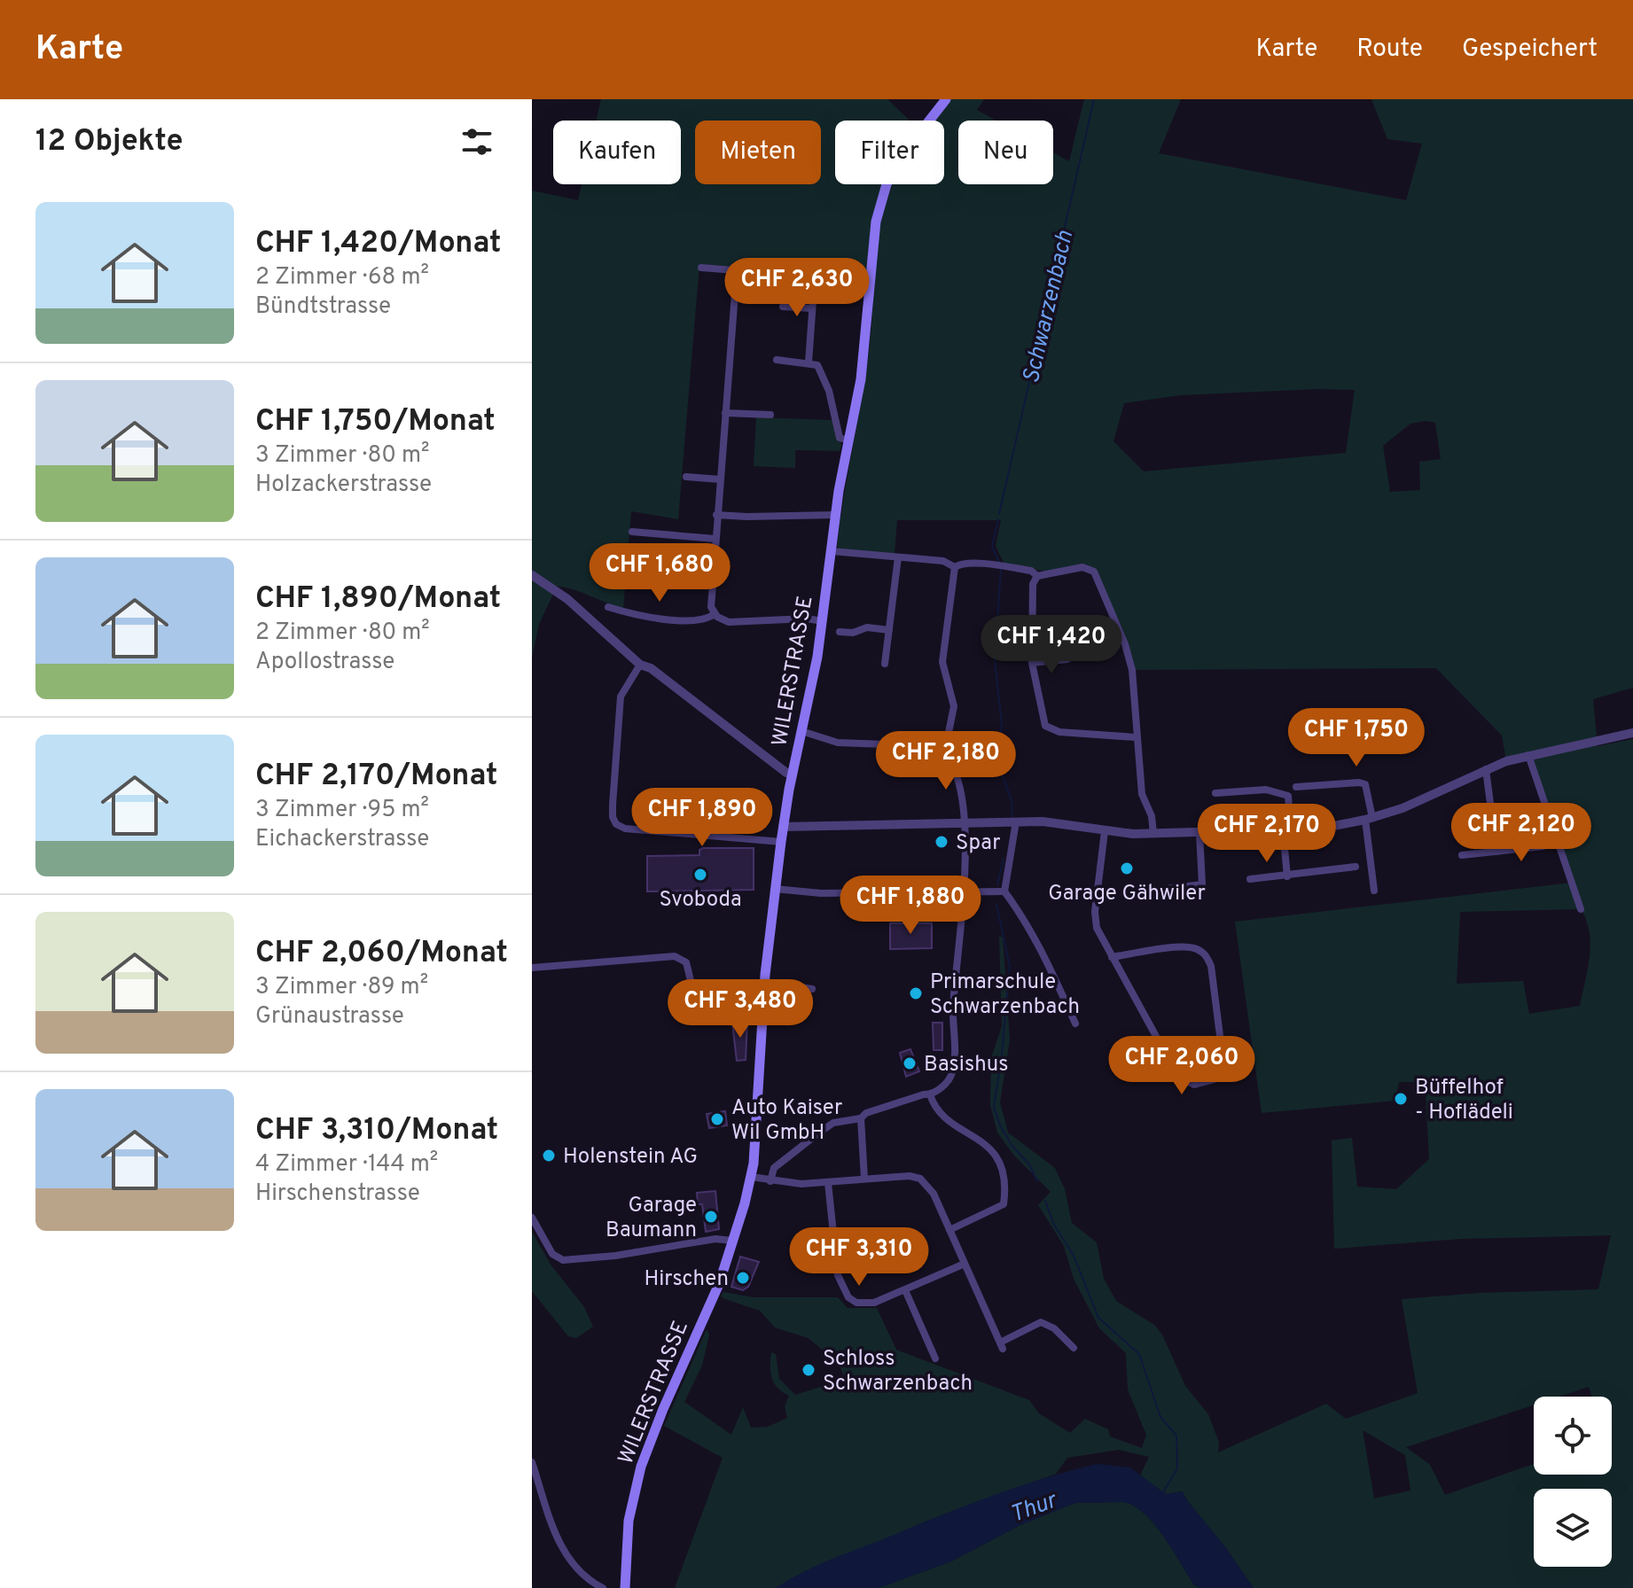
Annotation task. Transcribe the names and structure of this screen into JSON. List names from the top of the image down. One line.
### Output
{"streets":{"main road":["WILERSTRASSE"]},"water":["Schwarzenbach","Thur"],"places":["Spar","Garage Gähwiler","Svoboda","Primarschule Schwarzenbach","Basishus","Büffelhof - Hoflädeli","Auto Kaiser Wil GmbH","Holenstein AG","Garage Baumann","Hirschen","Schloss Schwarzenbach"],"page":{"header":"Karte","nav":["Karte","Route","Gespeichert"],"heading":"12 Objekte","chip":["Kaufen","Mieten","Filter","Neu"],"list":[{"name":"CHF 1,420/Monat","note":"2 Zimmer · 68 m² · Bündtstrasse"},{"name":"CHF 1,750/Monat","note":"3 Zimmer · 80 m² · Holzackerstrasse"},{"name":"CHF 1,890/Monat","note":"2 Zimmer · 80 m² · Apollostrasse"},{"name":"CHF 2,170/Monat","note":"3 Zimmer · 95 m² · Eichackerstrasse"},{"name":"CHF 2,060/Monat","note":"3 Zimmer · 89 m² · Grünaustrasse"},{"name":"CHF 3,310/Monat","note":"4 Zimmer · 144 m² · Hirschenstrasse"}],"price":["CHF 2,630","CHF 1,680","CHF 1,420","CHF 1,750","CHF 2,180","CHF 1,890","CHF 2,120","CHF 2,170","CHF 1,880","CHF 3,480","CHF 2,060","CHF 3,310"]}}
